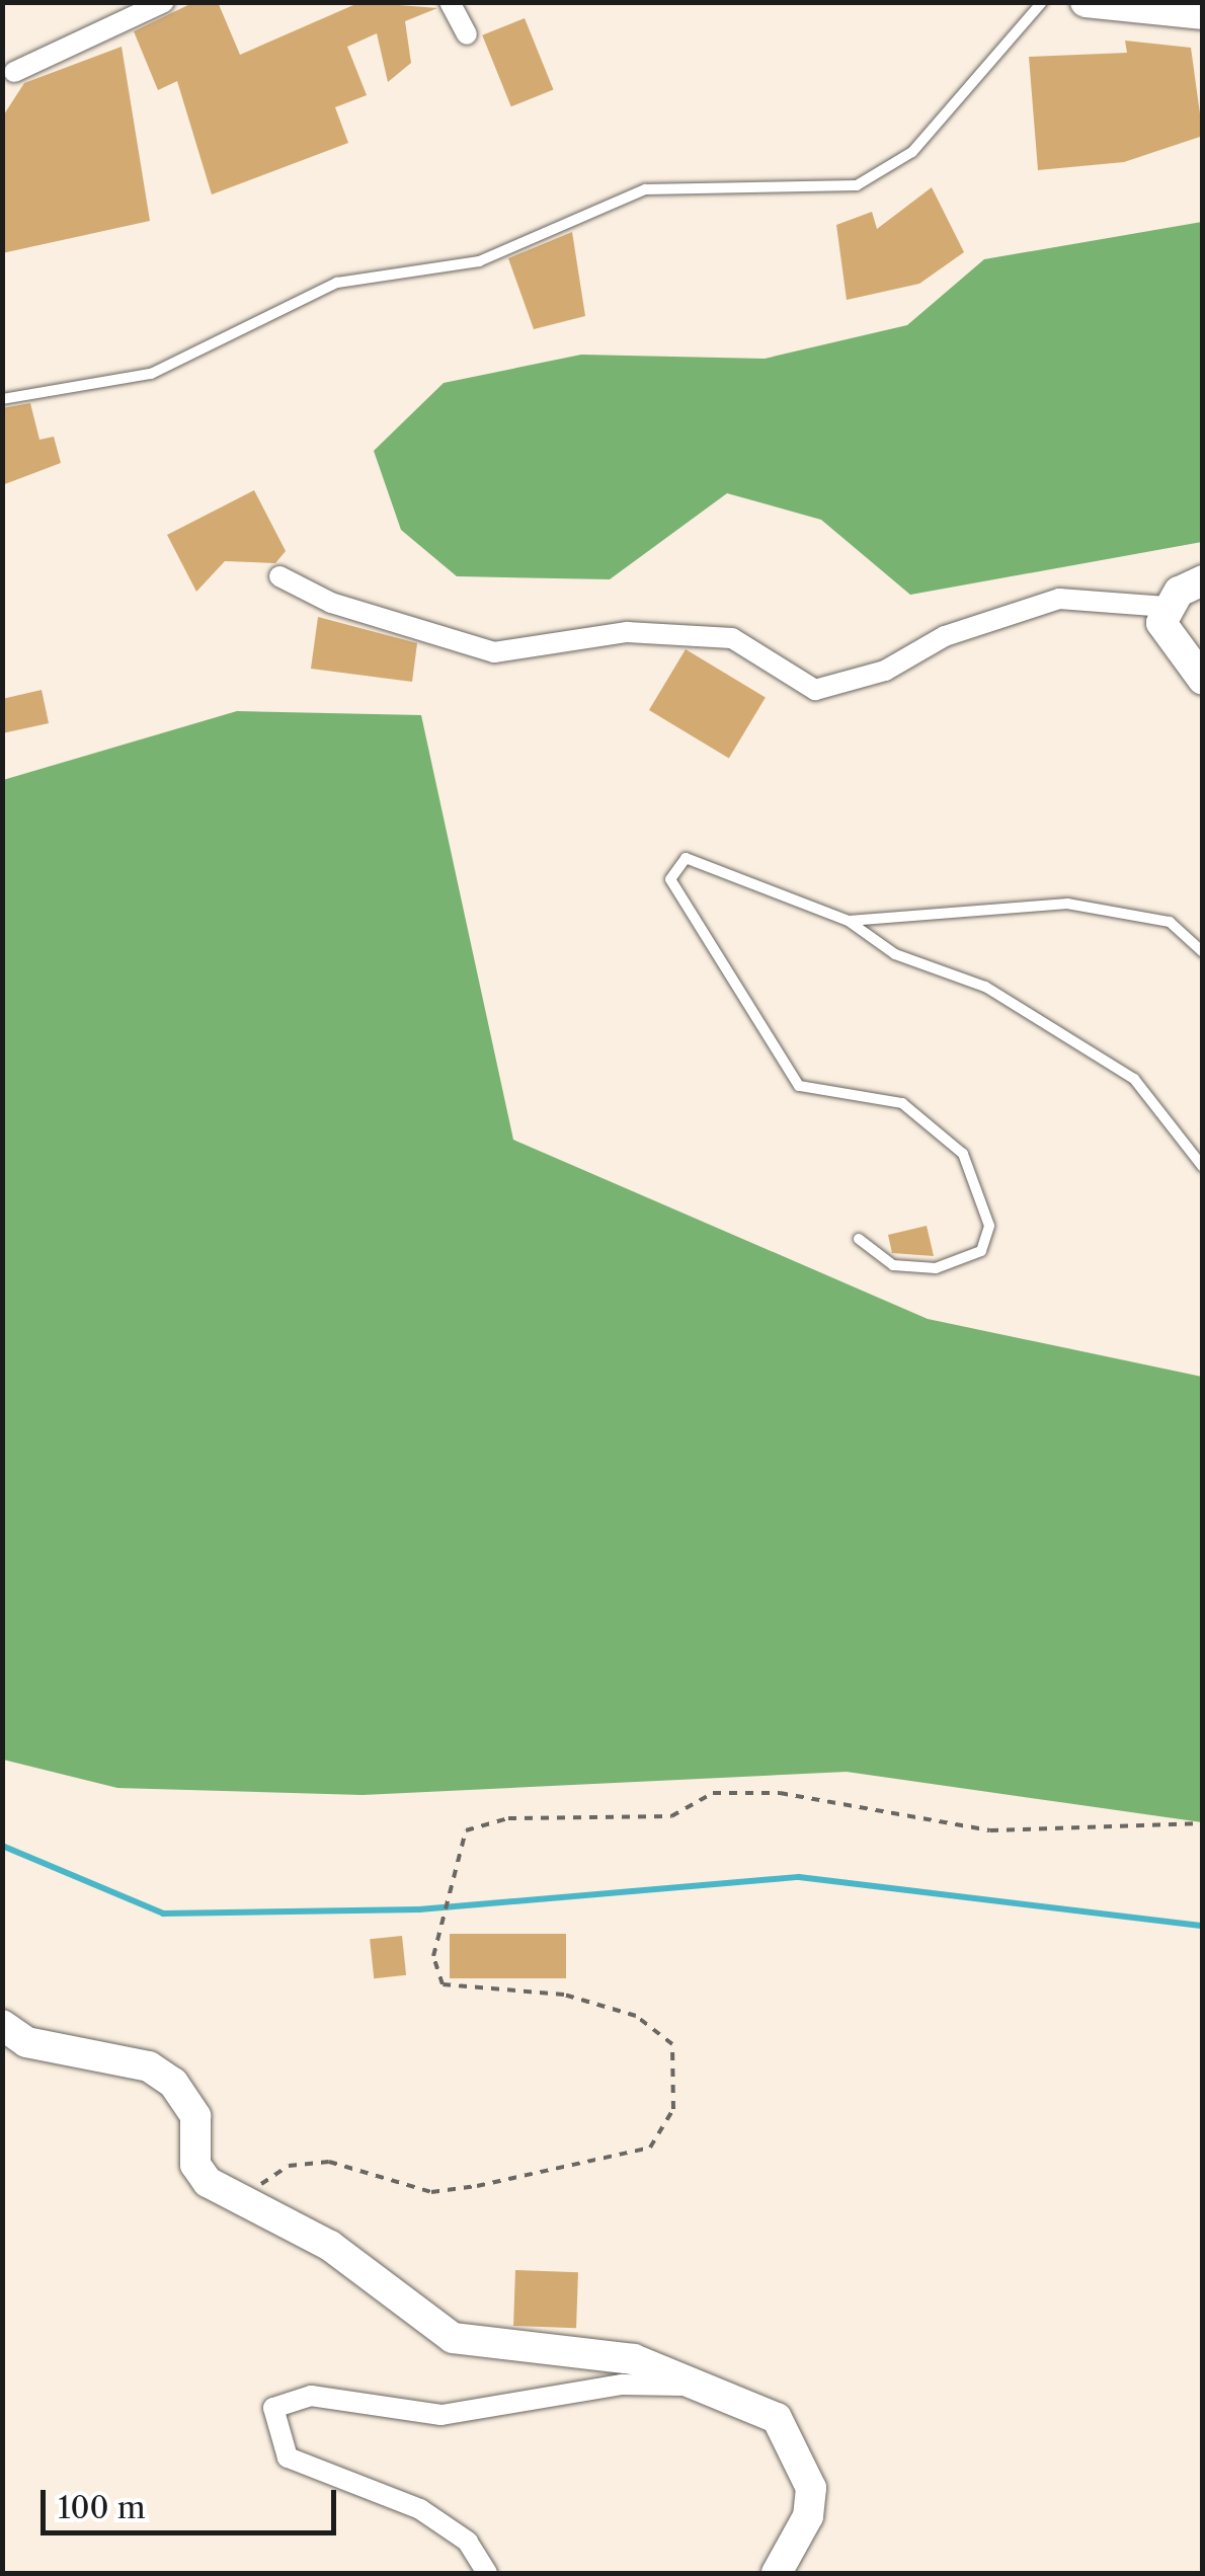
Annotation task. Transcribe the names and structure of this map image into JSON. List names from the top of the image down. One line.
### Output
{"scale_bar":"100 m"}
